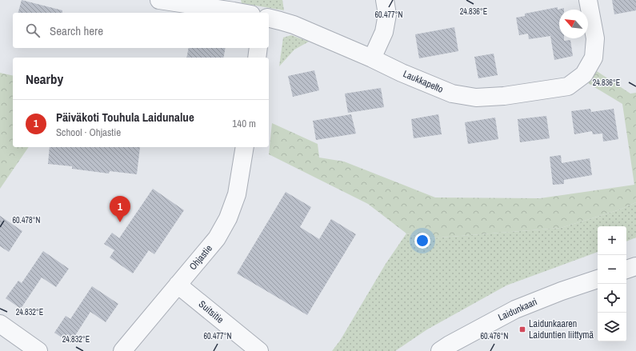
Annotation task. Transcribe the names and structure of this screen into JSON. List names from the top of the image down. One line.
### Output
{"streets":{"street":["Laukkapelto","Ohjastie","Laidunkaari","Suitsitie"]},"crossings":[["Ohjastie","Suitsitie"]],"places":{"transit":["Laidunkaaren Laiduntien liittymä"]},"north":"top left","page":{"search":"Search here","heading":"Nearby","list":[{"mark":"1","name":"Päiväkoti Touhula Laidunalue","note":"School · Ohjastie","value":"140 m"}],"pins":"1","map_buttons":["+","−"]},"coordinates":["24.836°E","60.477°N","60.478°N","24.832°E","60.476°N"]}
